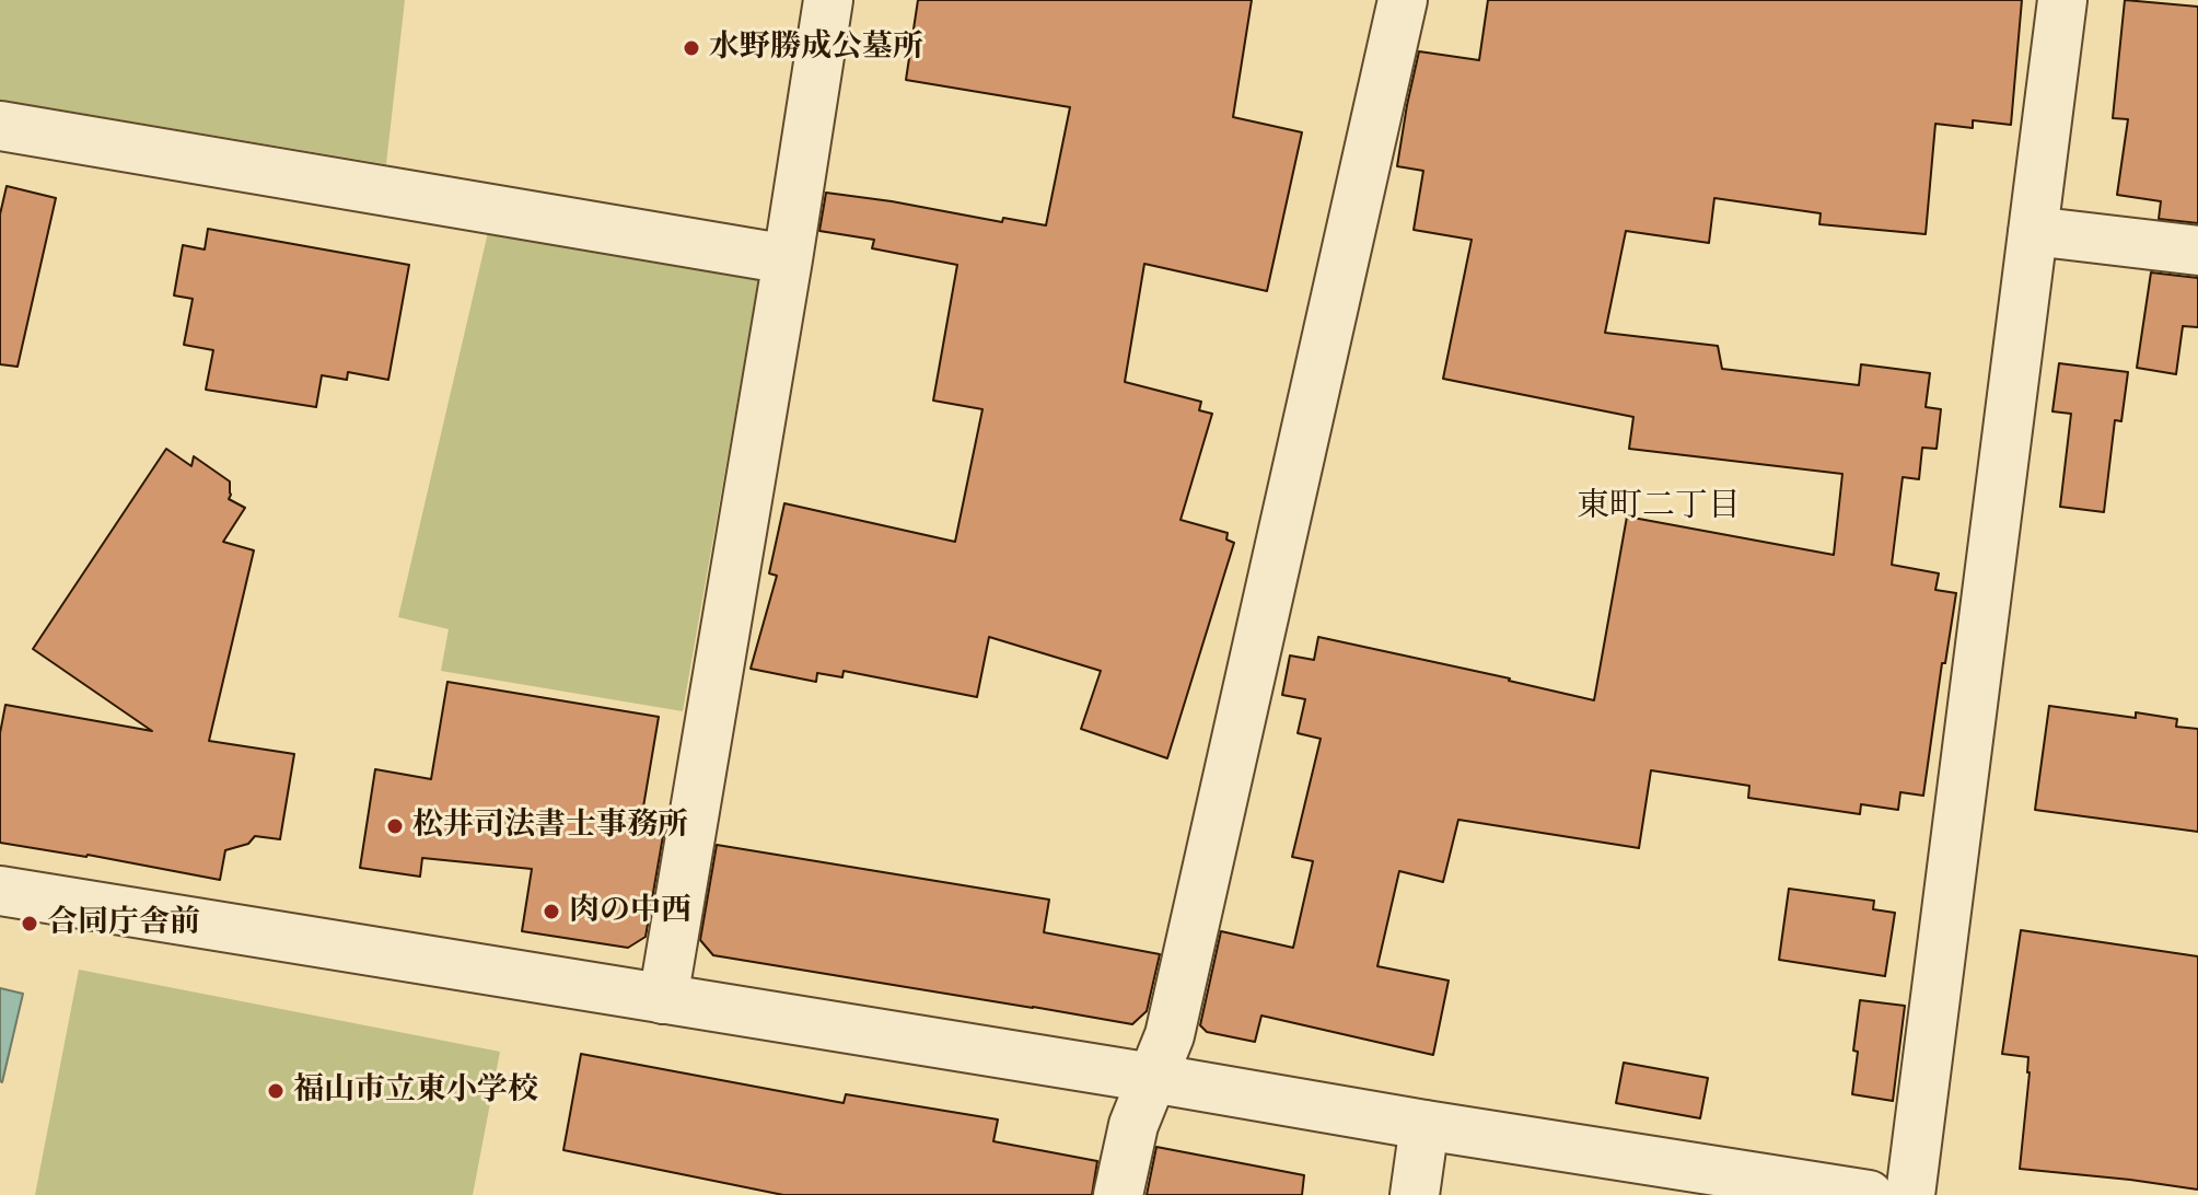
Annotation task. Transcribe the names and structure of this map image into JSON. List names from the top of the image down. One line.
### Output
{"districts":["東町二丁目"],"places":["水野勝成公墓所","松井司法書士事務所","肉の中西","合同庁舎前","福山市立東小学校"]}
